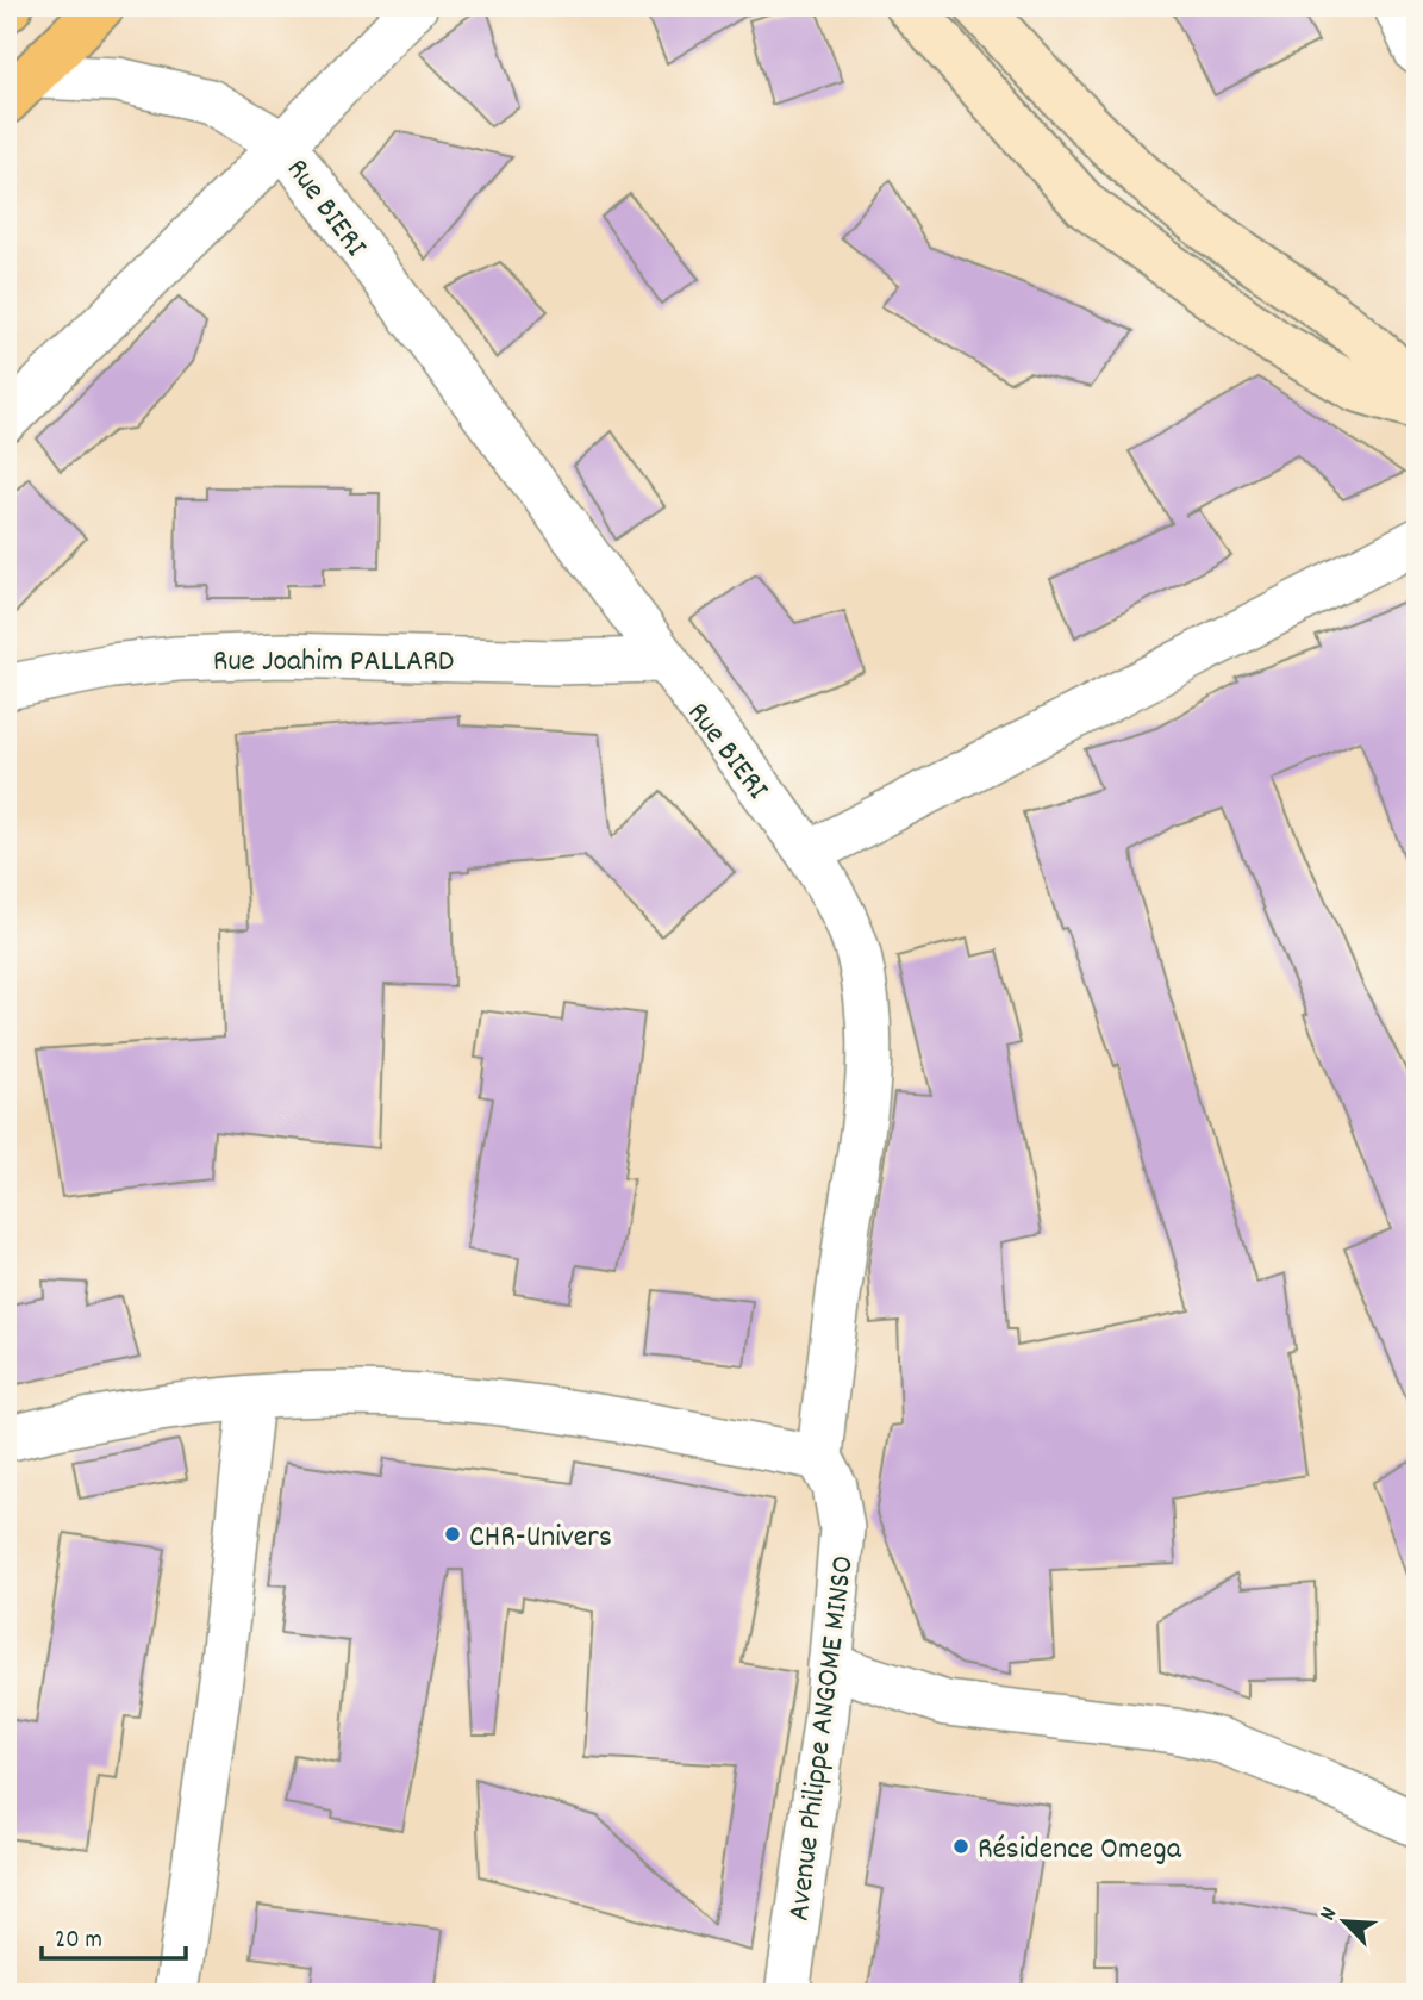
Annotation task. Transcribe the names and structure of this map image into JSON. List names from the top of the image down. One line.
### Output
{"streets":{"street":["Rue BIERI","Rue Joahim PALLARD","Avenue Philippe ANGOME MINSO"]},"crossings":[["Rue BIERI","Rue Joahim PALLARD"],["Rue BIERI","Avenue Philippe ANGOME MINSO"]],"places":["CHR-Univers","Résidence Omega"],"scale_bar":"20 m","north":"top left"}
